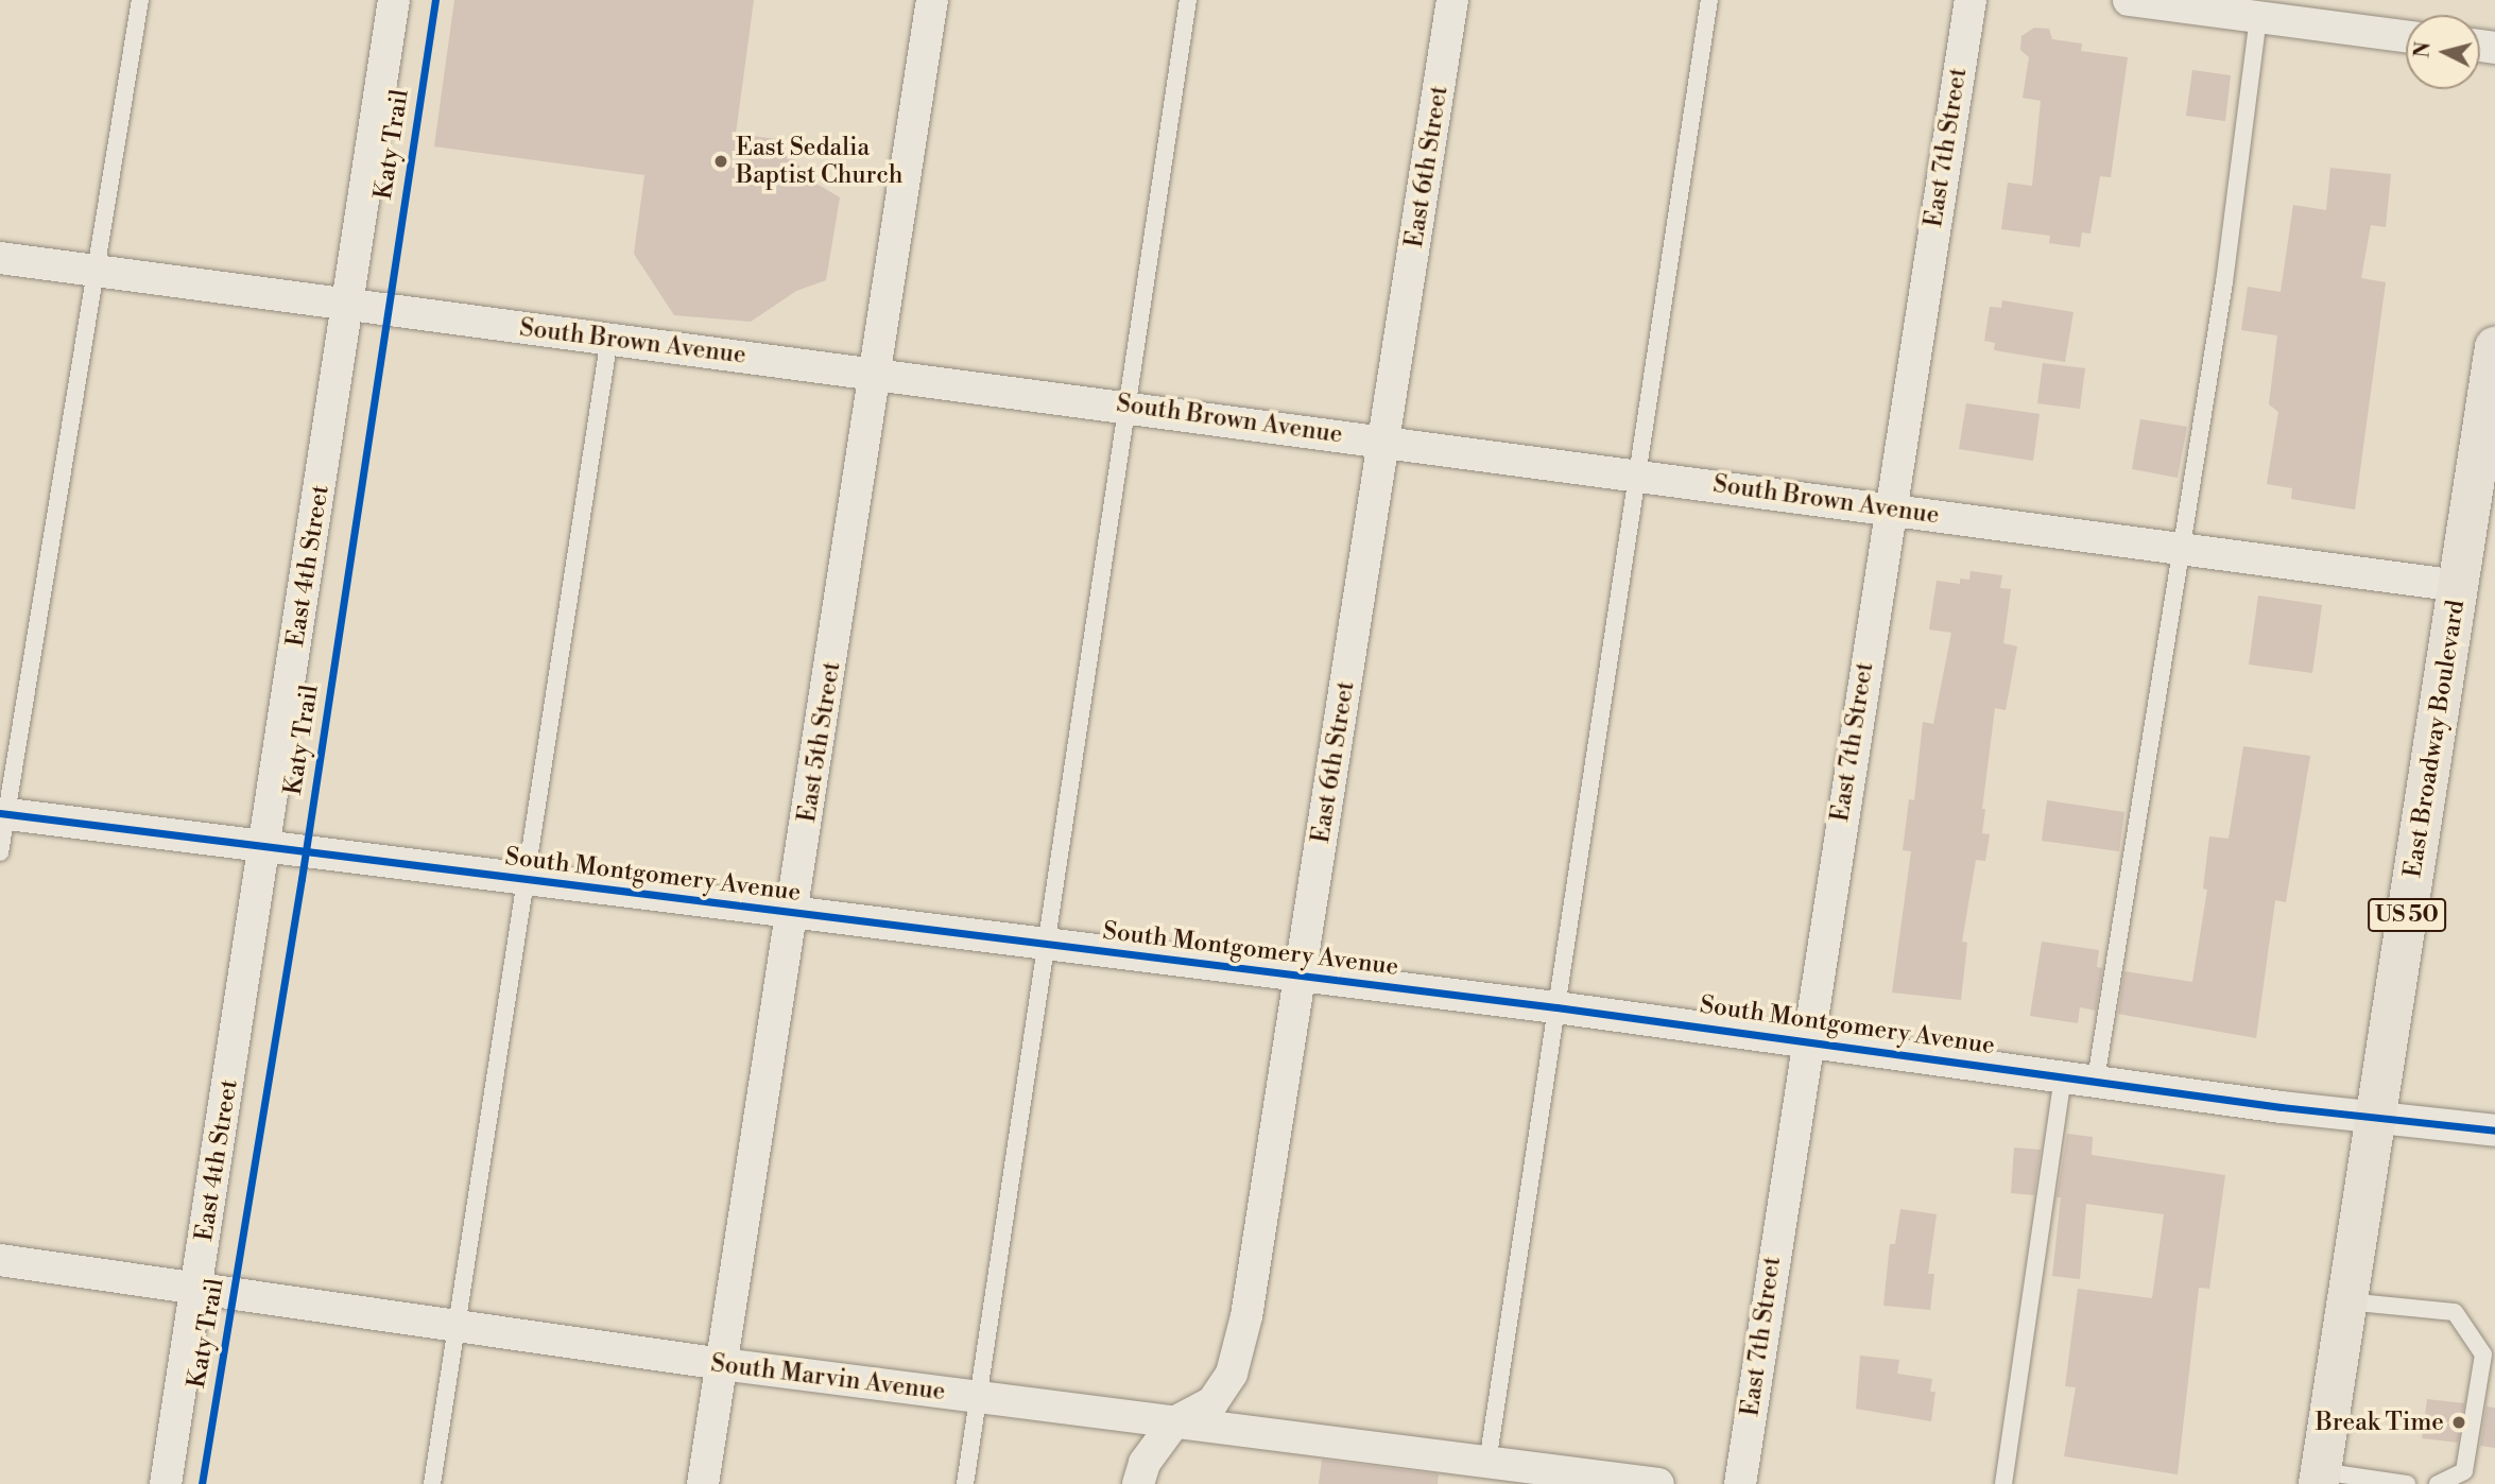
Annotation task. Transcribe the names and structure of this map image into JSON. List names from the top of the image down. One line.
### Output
{"streets":{"highway":["East Broadway Boulevard","US 50"],"street":["East 7th Street","East 6th Street","South Brown Avenue","East 4th Street","East 5th Street","South Montgomery Avenue","South Marvin Avenue"],"cycle path":["Katy Trail"]},"crossings":[["East 7th Street","South Brown Avenue"],["East 7th Street","South Montgomery Avenue"],["East 6th Street","South Brown Avenue"],["East 6th Street","South Montgomery Avenue"],["East 6th Street","South Marvin Avenue"],["South Brown Avenue","East 4th Street"],["South Brown Avenue","East Broadway Boulevard"],["South Brown Avenue","East 5th Street"],["East 4th Street","South Montgomery Avenue"],["East 4th Street","South Marvin Avenue"],["East Broadway Boulevard","South Montgomery Avenue"],["East 5th Street","South Montgomery Avenue"],["East 5th Street","South Marvin Avenue"]],"places":["East Sedalia Baptist Church","Break Time"],"north":"left"}
